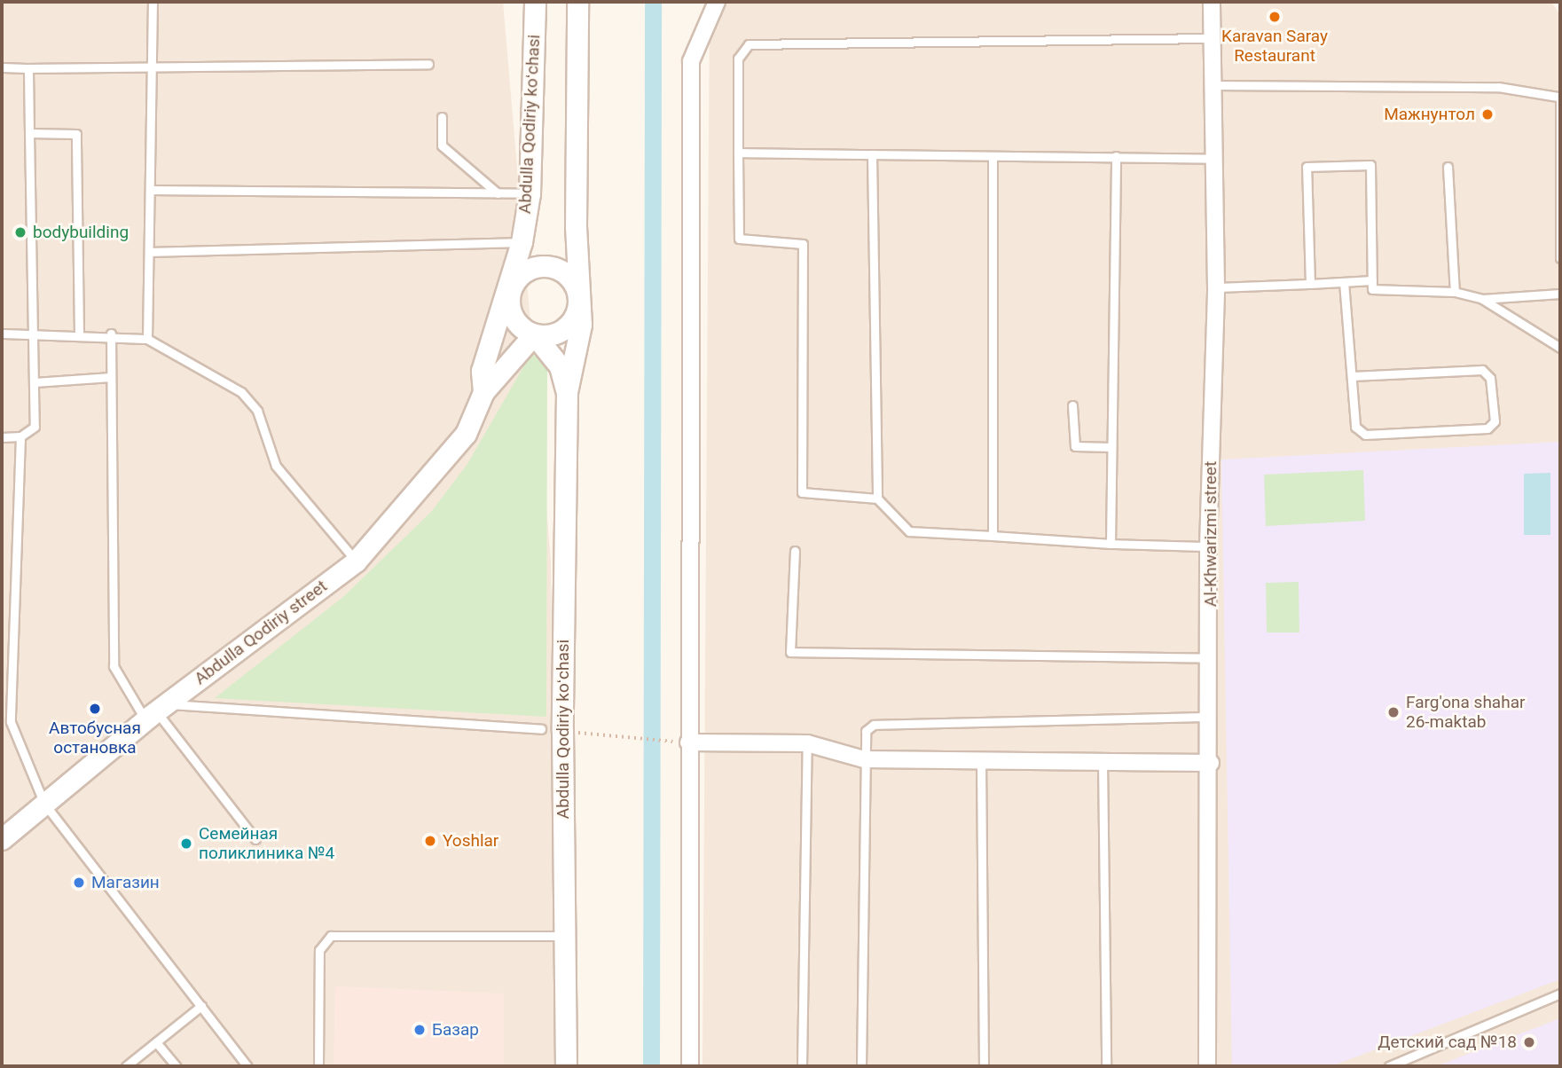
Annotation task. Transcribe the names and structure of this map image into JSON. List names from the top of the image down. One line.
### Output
{"streets":{"street":["Abdulla Qodiriy koʻchasi","Al-Khwarizmi street","Abdulla Qodiriy street"]},"crossings":[["Abdulla Qodiriy koʻchasi","Abdulla Qodiriy street"]],"places":["Karavan Saray Restaurant","Мажнунтол","bodybuilding","Автобусная остановка","Farg'ona shahar 26-maktab","Yoshlar","Семейная поликлиника №4","Магазин","Базар","Детский сад №18"]}
